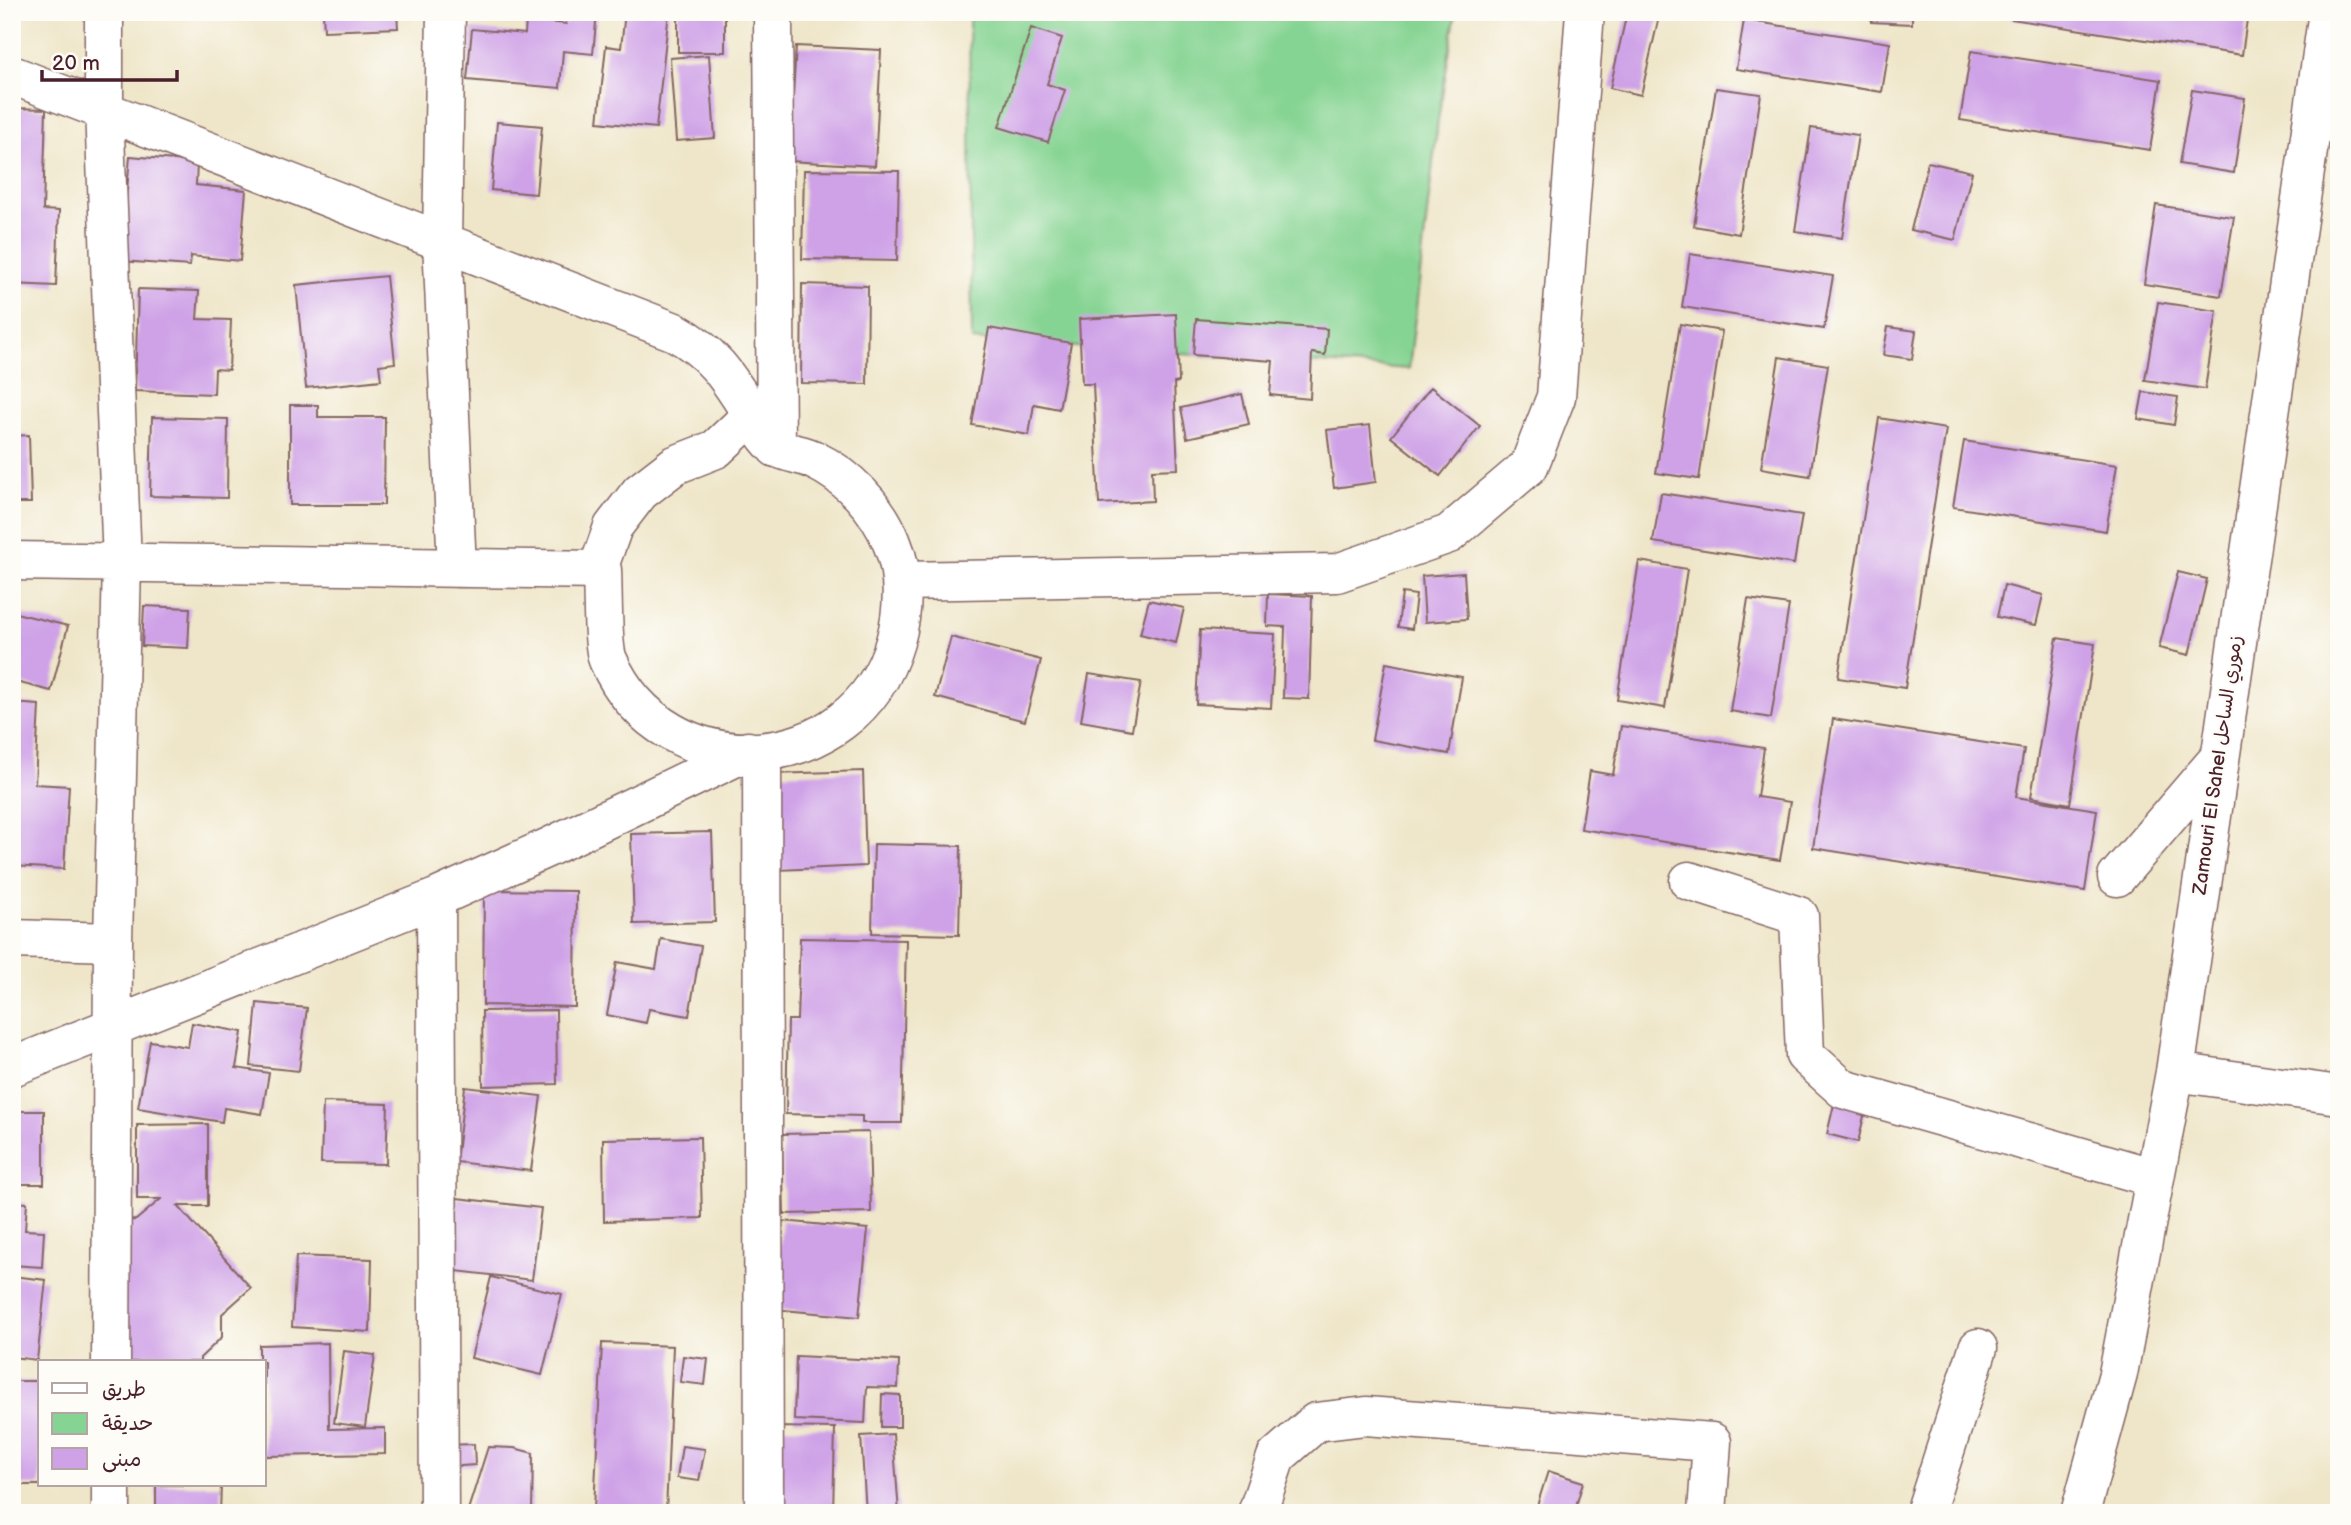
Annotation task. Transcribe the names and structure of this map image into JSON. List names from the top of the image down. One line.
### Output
{"streets":{"street":["Zamouri El Sahel زموري الساحل"]},"legend":["طريق","حديقة","مبنى"],"scale_bar":"20 m"}
